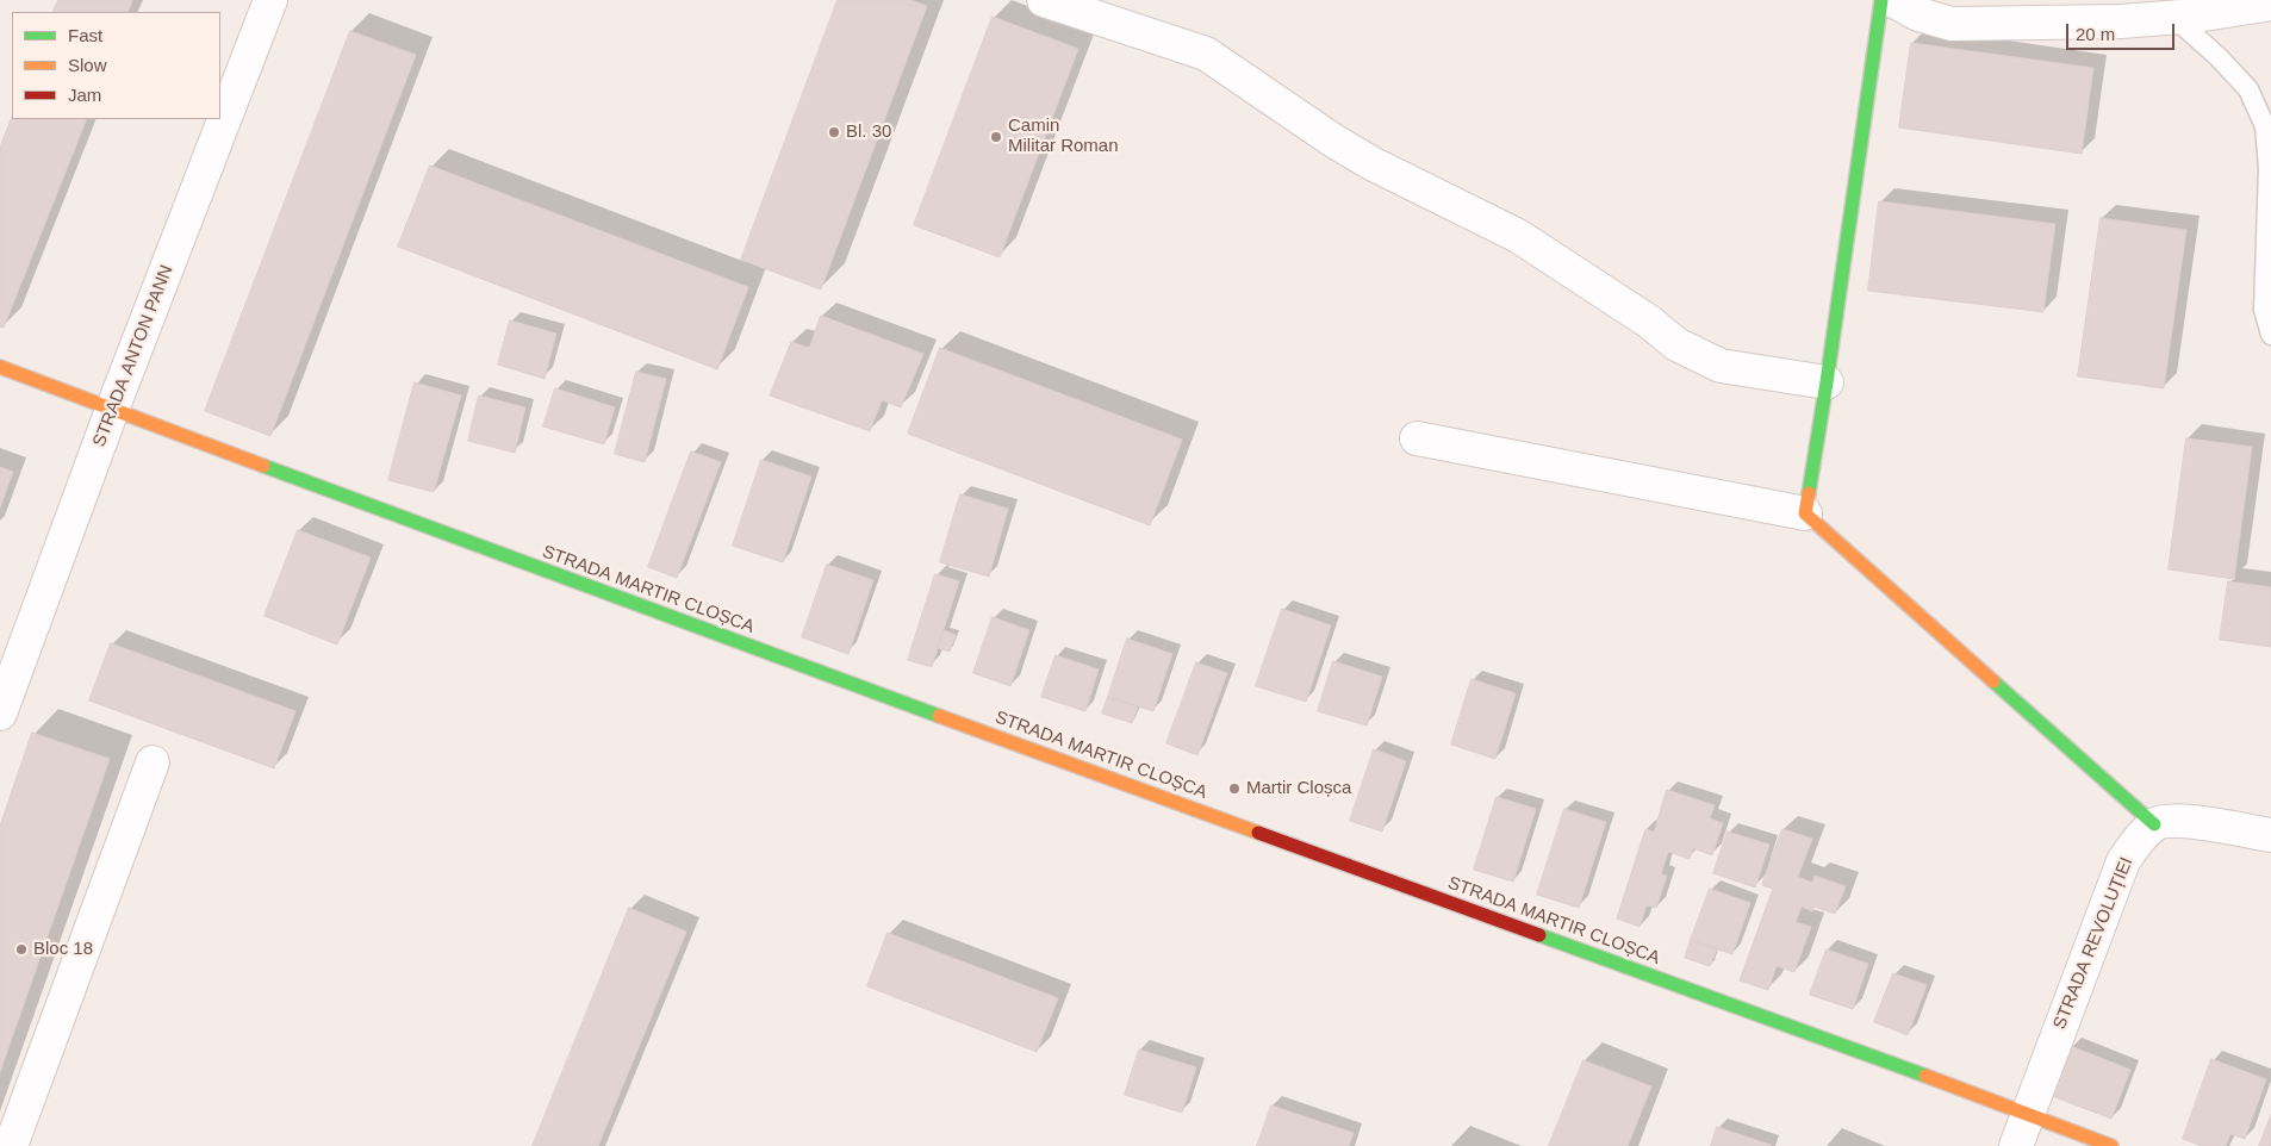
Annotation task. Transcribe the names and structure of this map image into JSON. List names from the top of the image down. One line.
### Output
{"streets":{"street":["STRADA ANTON PANN","STRADA MARTIR CLOȘCA","STRADA REVOLUȚIEI"]},"crossings":[["STRADA ANTON PANN","STRADA MARTIR CLOȘCA"],["STRADA MARTIR CLOȘCA","STRADA REVOLUȚIEI"]],"places":["Bl. 30","Camin Militar Roman","Martir Cloșca","Bloc 18"],"legend":["Fast","Slow","Jam"],"scale_bar":"20 m"}
